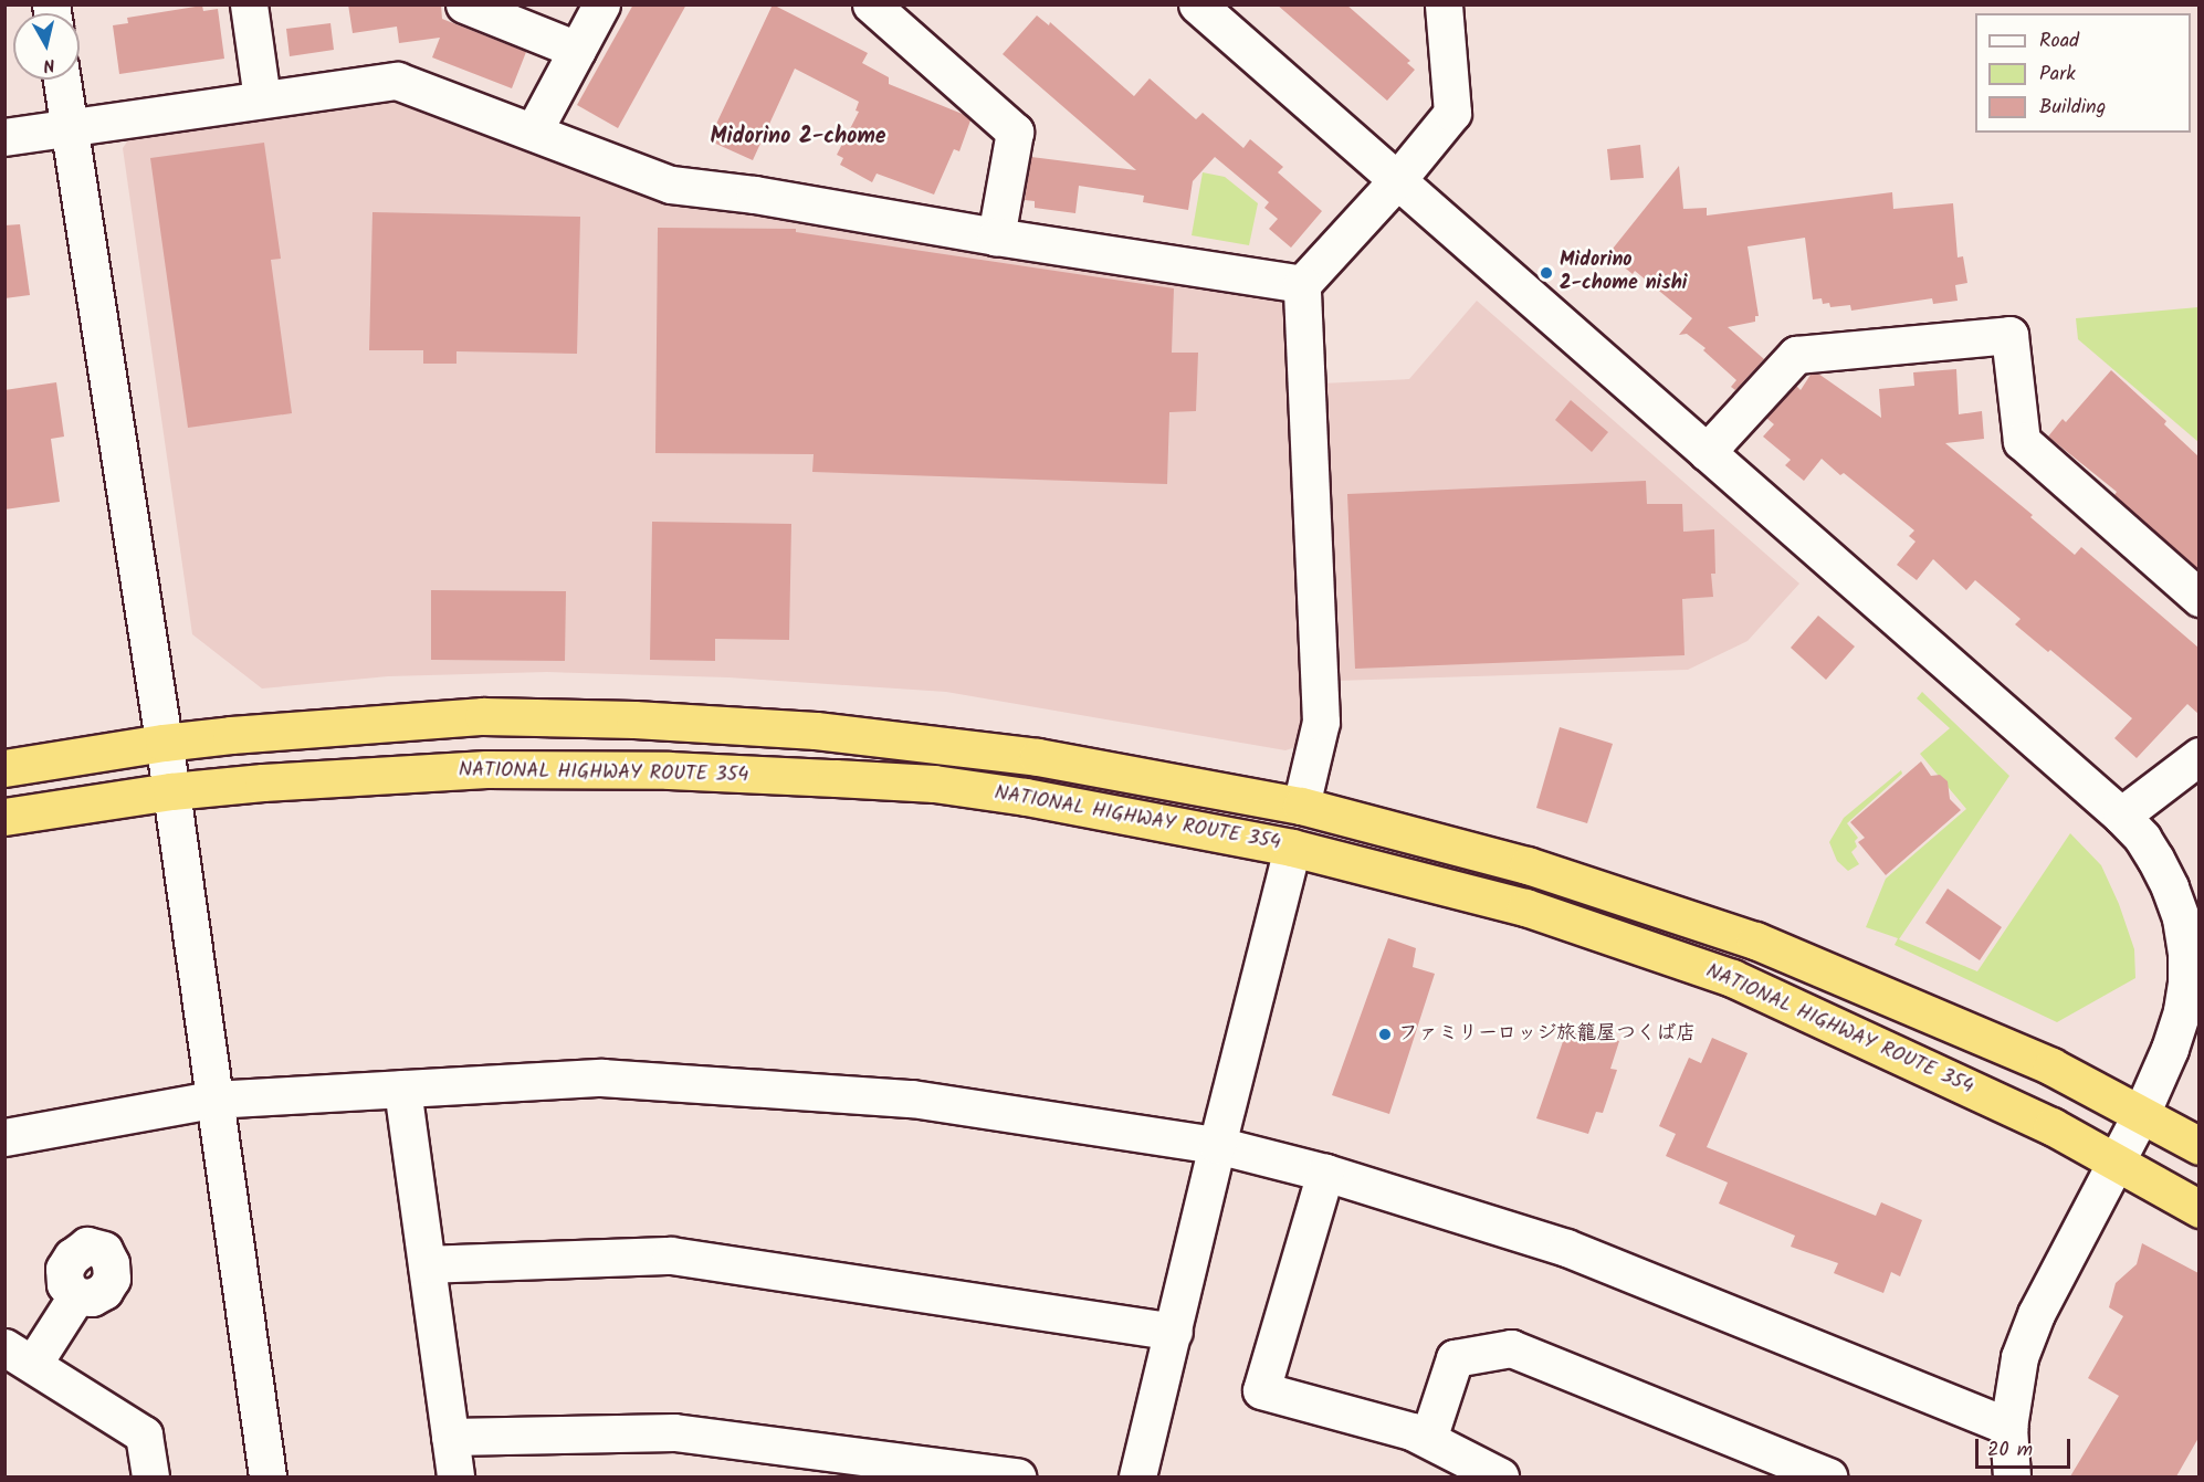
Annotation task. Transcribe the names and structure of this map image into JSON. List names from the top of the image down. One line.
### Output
{"streets":{"highway":["NATIONAL HIGHWAY ROUTE 354"]},"districts":["Midorino 2-chome"],"places":["Midorino 2-chome nishi","ファミリーロッジ旅籠屋つくば店"],"legend":["Road","Park","Building"],"scale_bar":"20 m","north":"bottom"}
